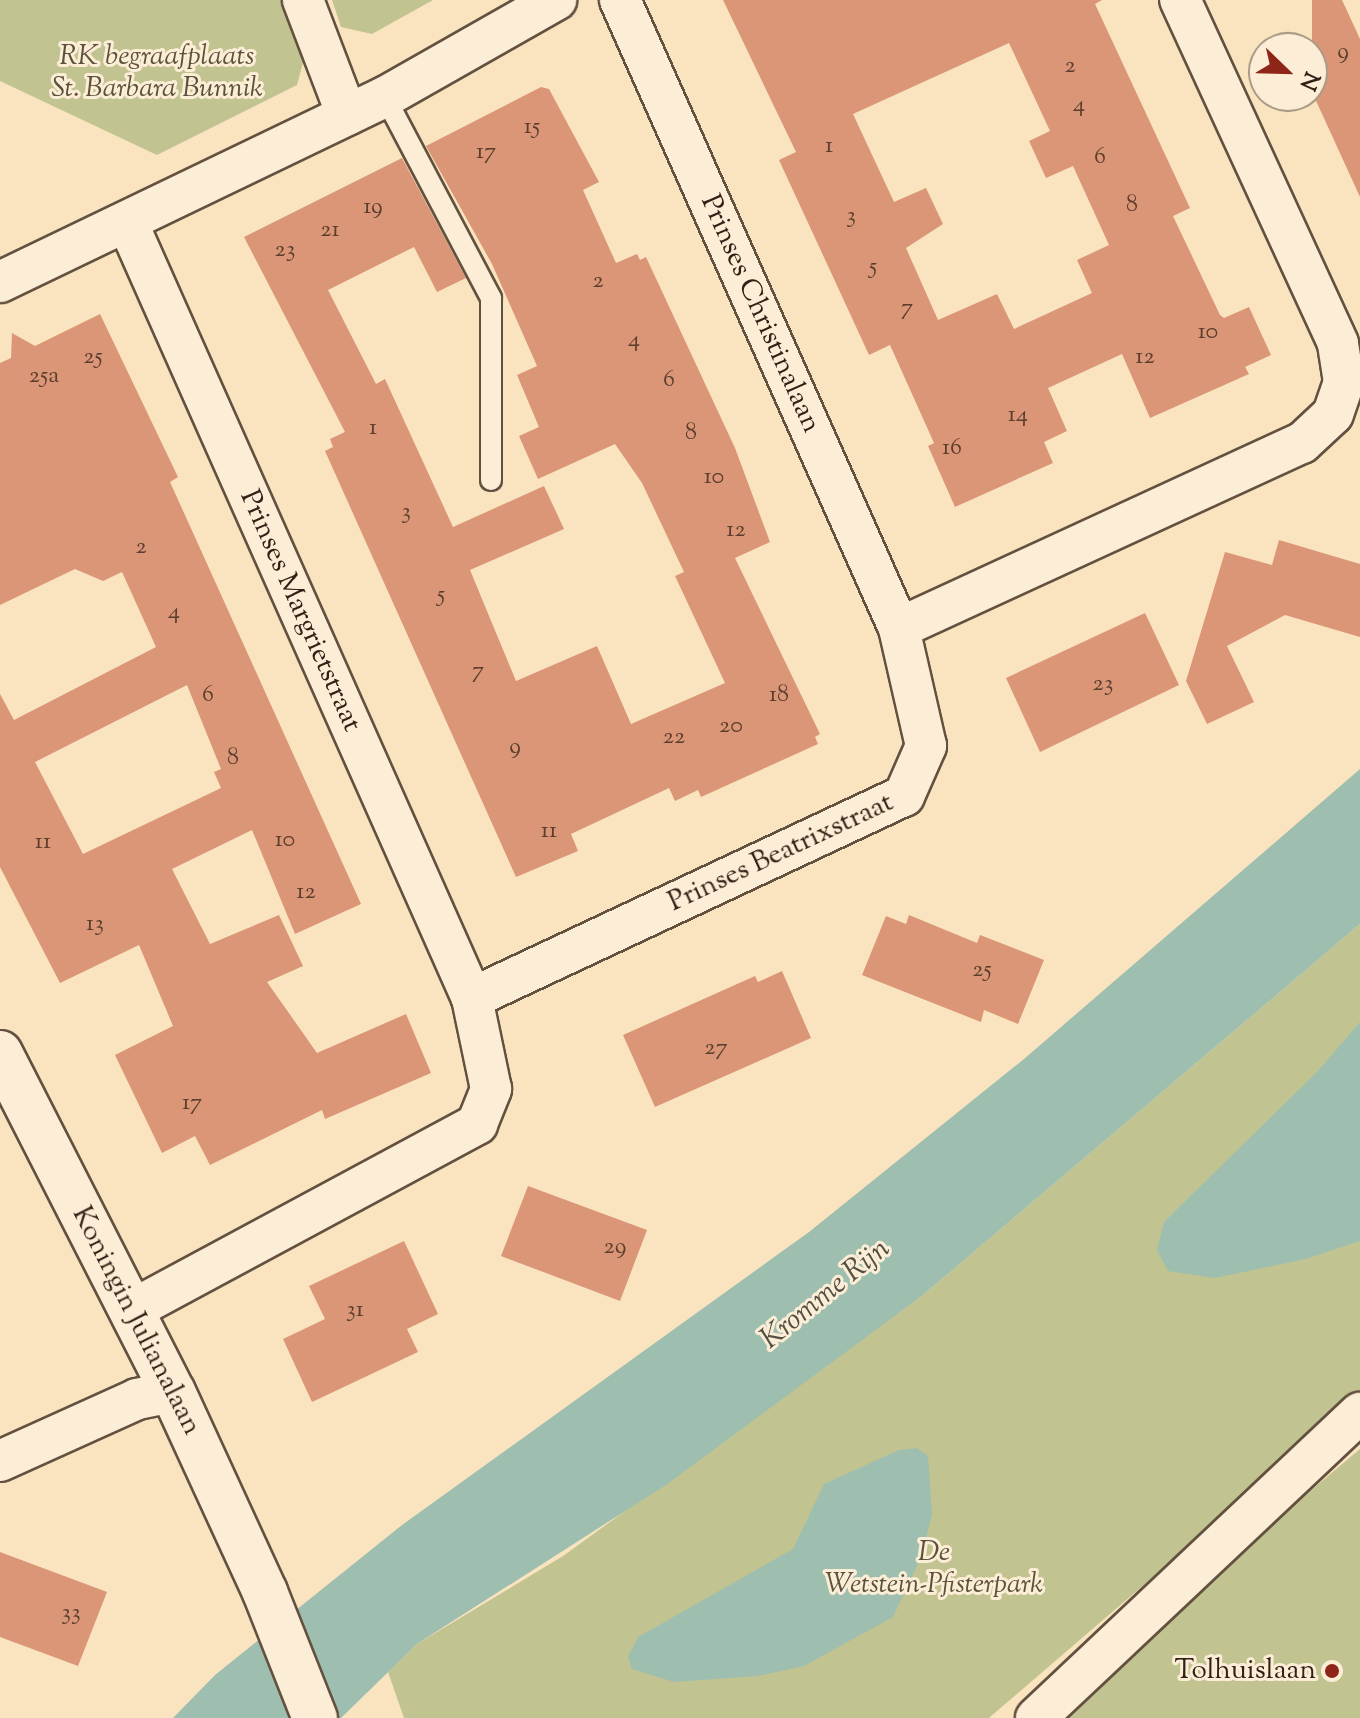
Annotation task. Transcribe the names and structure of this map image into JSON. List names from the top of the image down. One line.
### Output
{"streets":{"street":["Prinses Christinalaan","Prinses Margrietstraat","Prinses Beatrixstraat","Koningin Julianalaan"]},"crossings":[["Prinses Christinalaan","Prinses Beatrixstraat"],["Prinses Margrietstraat","Prinses Beatrixstraat"]],"water":["Kromme Rijn"],"parks":["RK begraafplaats St. Barbara Bunnik","De Wetstein-Pfisterpark"],"places":["Tolhuislaan"],"house_numbers":["9","2","4","15","1","17","6","8","19","3","21","23","5","2","7","10","4","25","12","25a","6","14","1","8","16","10","3","12","2","5","4","7","23","6","18","20","22","9","8","11","10","11","12","13","25","27","17","29","31","33"],"north":"bottom right"}
